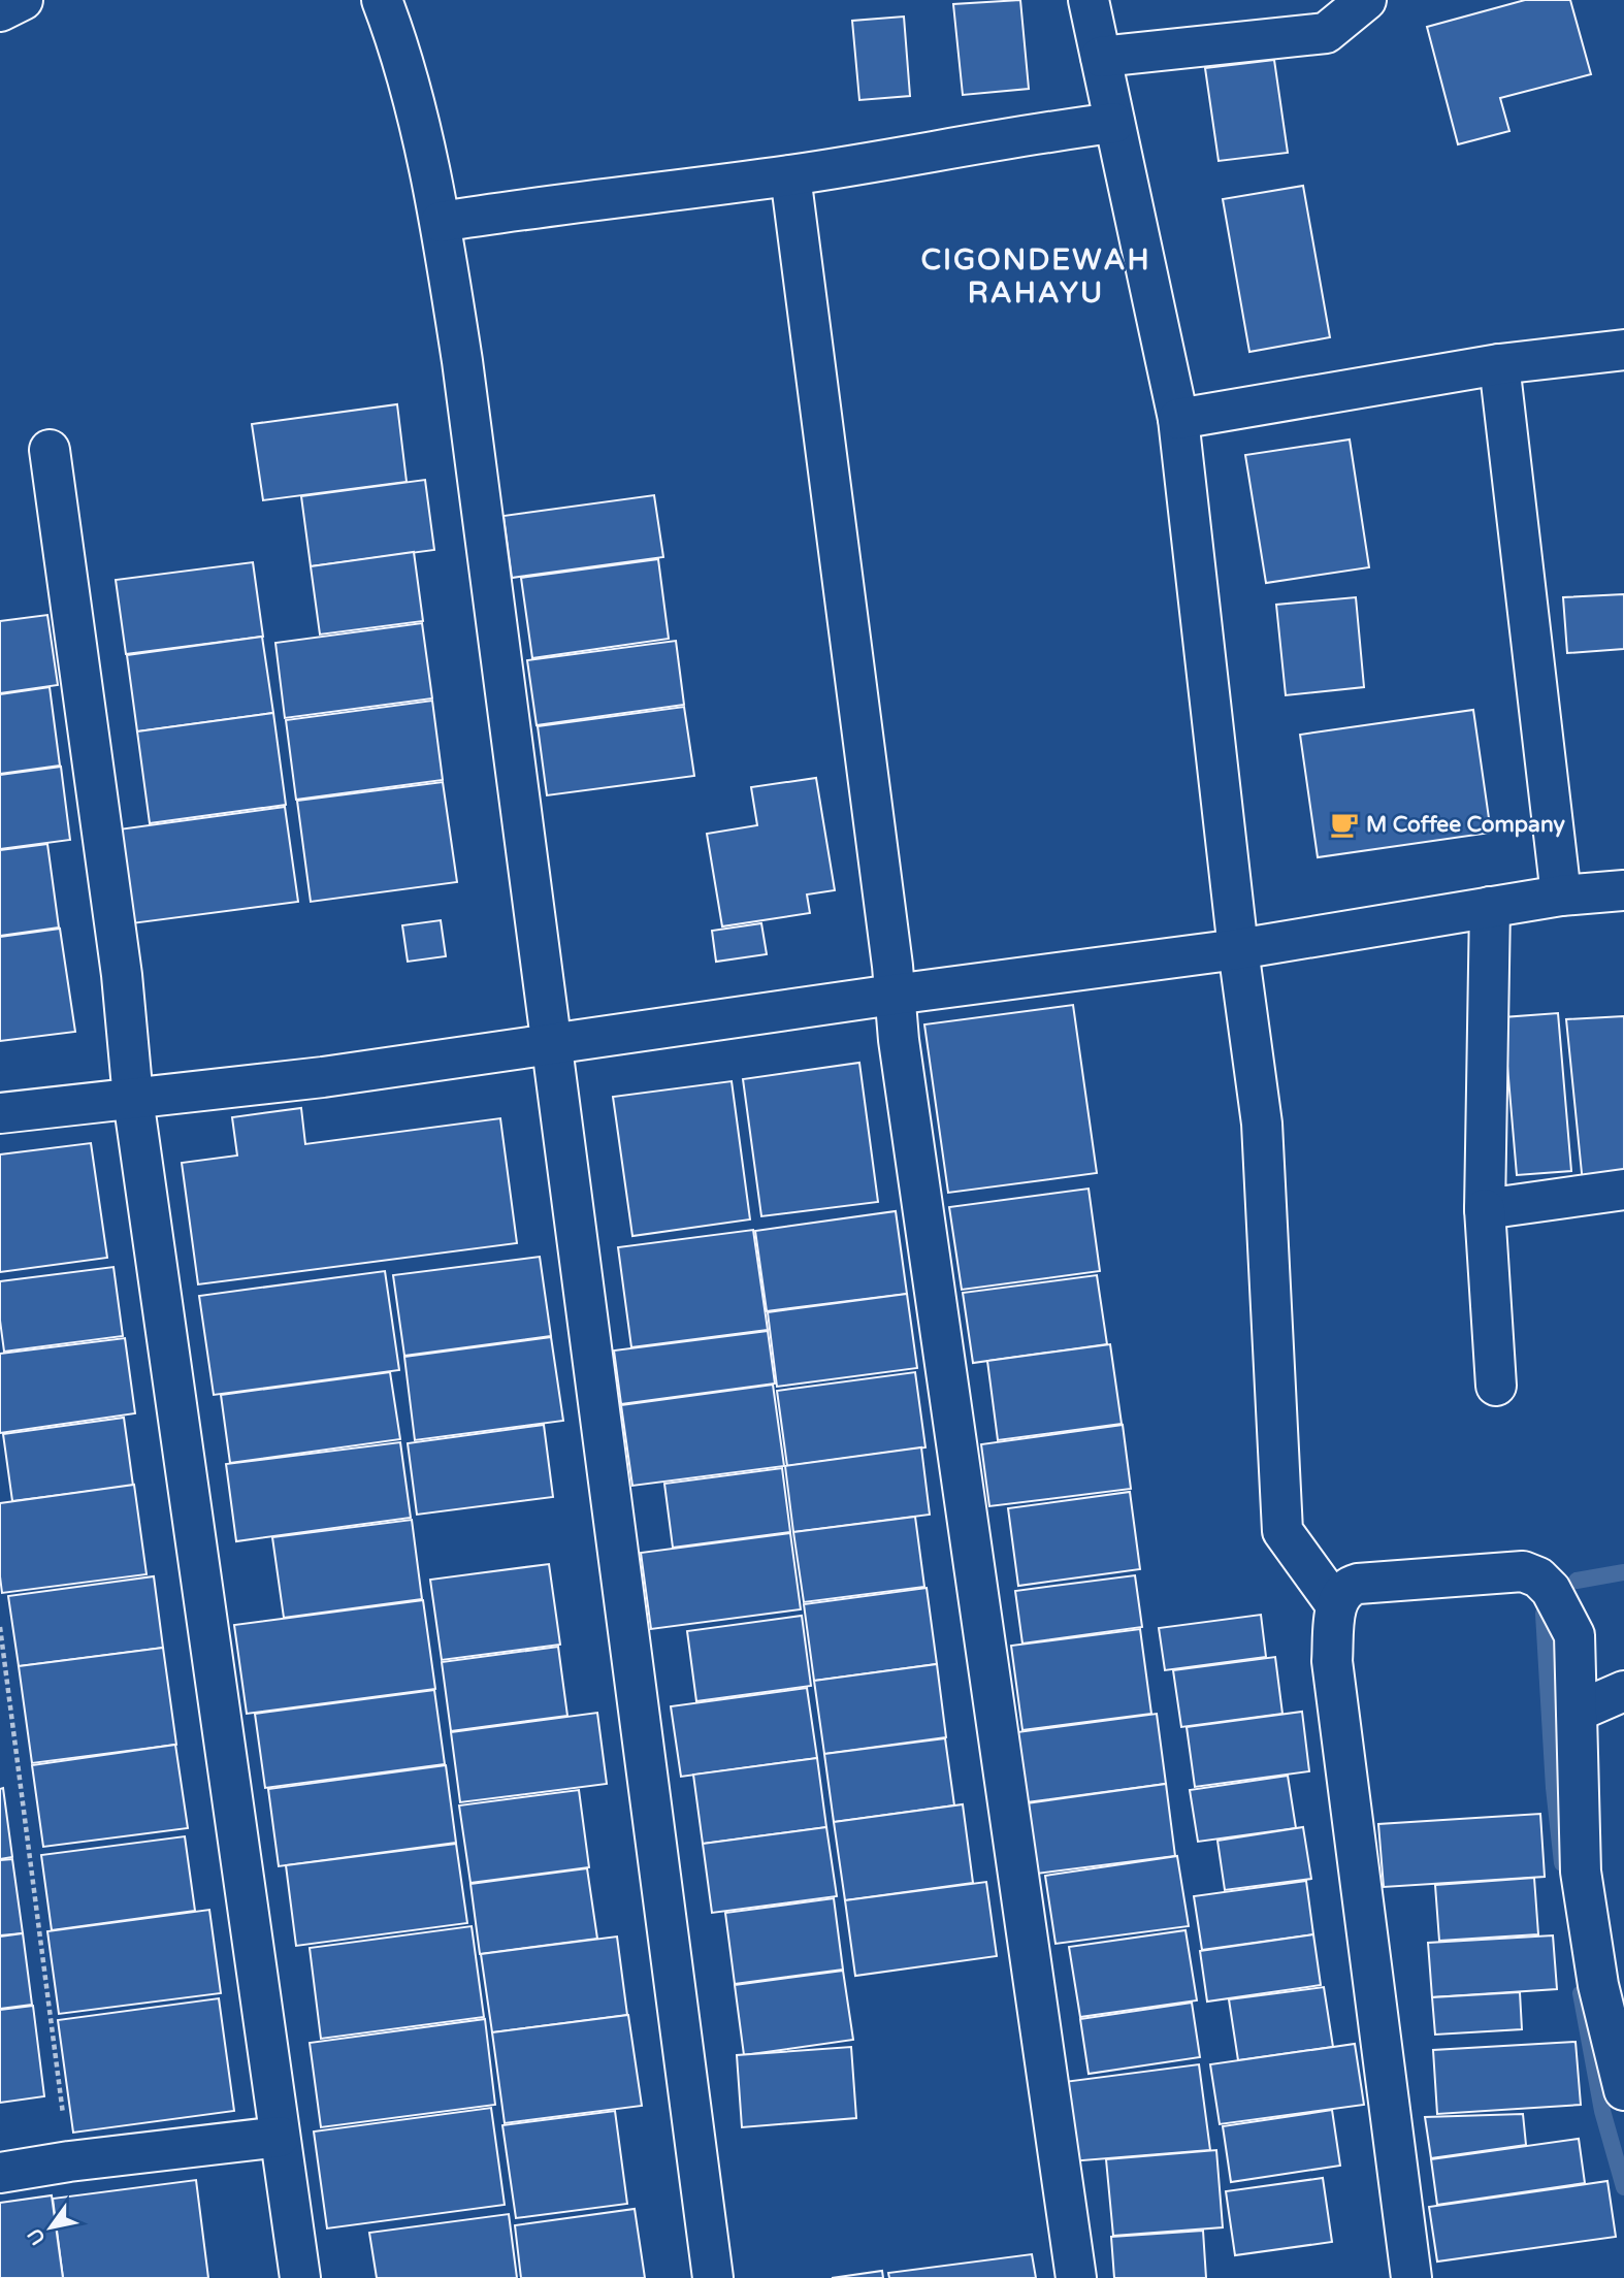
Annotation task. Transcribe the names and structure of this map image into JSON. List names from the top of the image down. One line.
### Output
{"districts":["CIGONDEWAH RAHAYU"],"places":{"cafe":["M Coffee Company"]},"north":"bottom left"}
